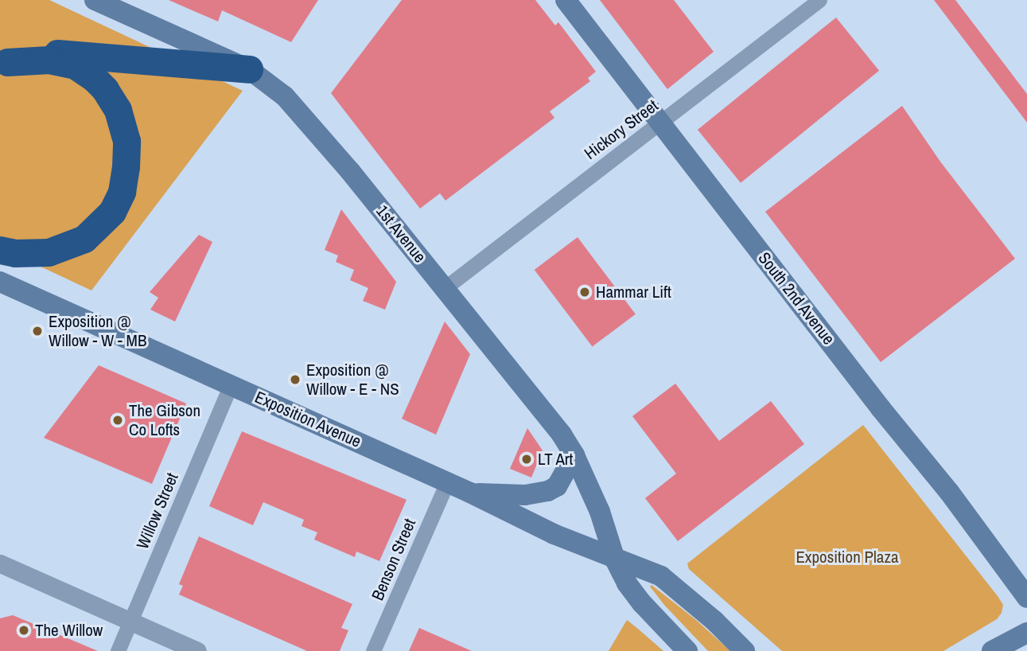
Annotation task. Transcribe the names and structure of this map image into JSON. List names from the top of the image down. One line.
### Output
{"streets":{"main road":["1st Avenue","South 2nd Avenue","Exposition Avenue"],"street":["Hickory Street","Willow Street","Benson Street"]},"crossings":[["Hickory Street","1st Avenue"],["Hickory Street","South 2nd Avenue"],["1st Avenue","Exposition Avenue"],["Exposition Avenue","Willow Street"],["Exposition Avenue","Benson Street"]],"parks":["Exposition Plaza"],"places":["Hammar Lift","Exposition @ Willow - W - MB","Exposition @ Willow - E - NS","The Gibson Co Lofts","LT Art","The Willow"]}
